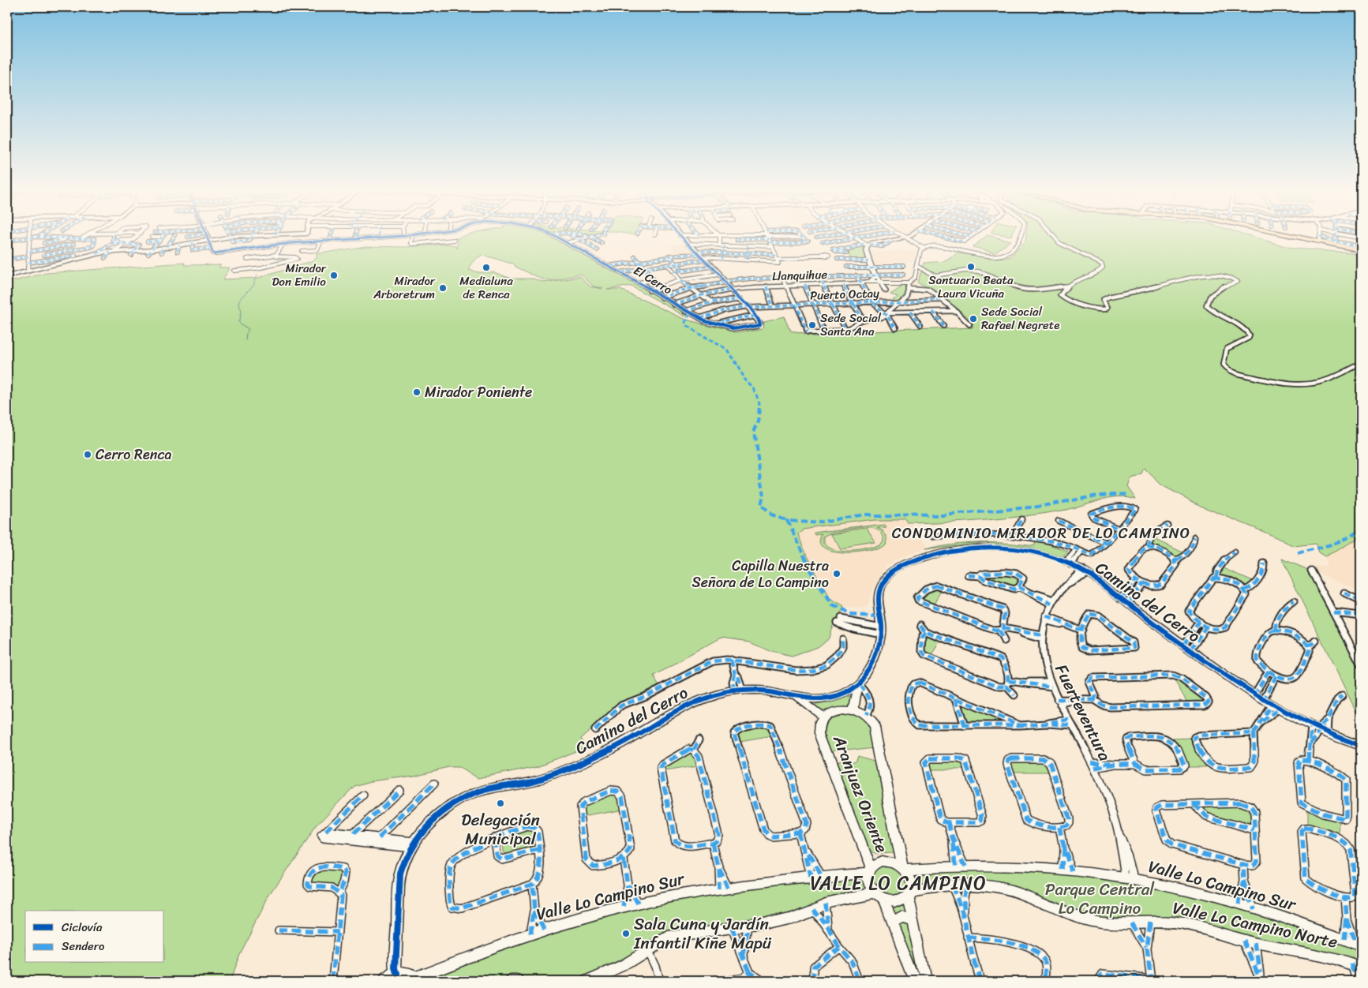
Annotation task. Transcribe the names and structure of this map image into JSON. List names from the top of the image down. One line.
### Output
{"streets":{"street":["Llanquihue","El Cerro","Puerto Octay","Camino del Cerro","Fuerteventura","Aranjuez Oriente","Valle Lo Campino Sur","Valle Lo Campino Norte"]},"crossings":[["El Cerro","Puerto Octay"],["Camino del Cerro","Fuerteventura"],["Fuerteventura","Valle Lo Campino Sur"],["Aranjuez Oriente","Valle Lo Campino Sur"],["Aranjuez Oriente","Valle Lo Campino Norte"],["Valle Lo Campino Sur","Valle Lo Campino Norte"]],"districts":["CONDOMINIO MIRADOR DE LO CAMPINO","VALLE LO CAMPINO"],"parks":["Parque Central Lo Campino"],"places":["Santuario Beata Laura Vicuña","Medialuna de Renca","Mirador Don Emilio","Mirador Arboretrum","Sede Social Rafael Negrete","Sede Social Santa Ana","Mirador Poniente","Cerro Renca","Capilla Nuestra Señora de Lo Campino","Delegación Municipal","Sala Cuna y Jardín Infantil Kiñe Mapü"],"legend":["Ciclovía","Sendero"]}
